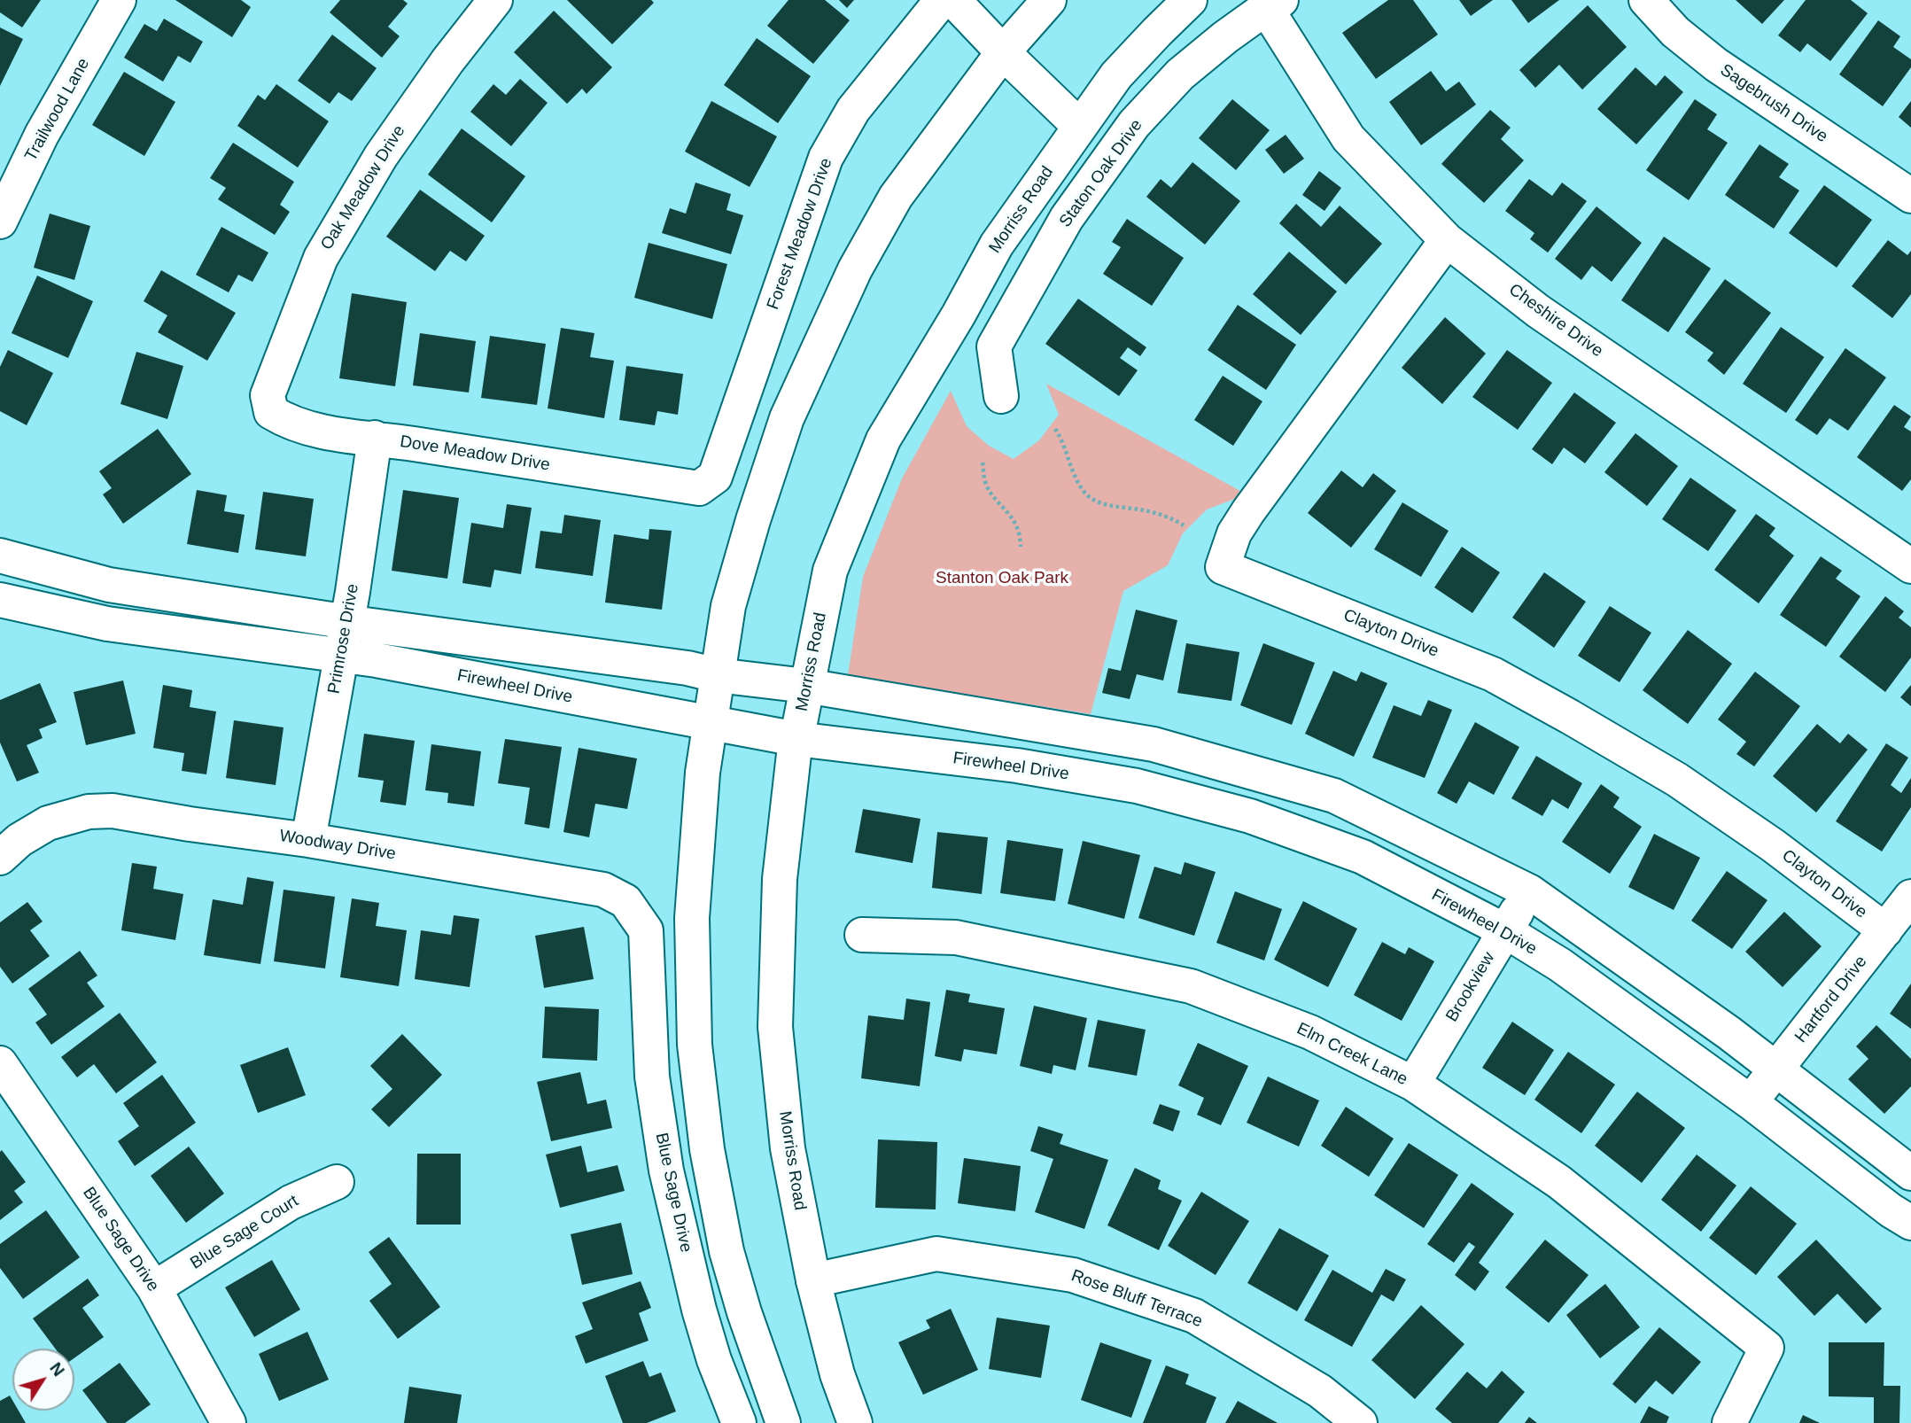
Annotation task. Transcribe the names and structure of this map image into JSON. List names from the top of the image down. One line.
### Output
{"streets":{"street":["Sagebrush Drive","Trailwood Lane","Staton Oak Drive","Oak Meadow Drive","Morriss Road","Forest Meadow Drive","Cheshire Drive","Dove Meadow Drive","Clayton Drive","Primrose Drive","Firewheel Drive","Woodway Drive","Brookview","Hartford Drive","Elm Creek Lane","Blue Sage Drive","Blue Sage Court","Rose Bluff Terrace"]},"crossings":[["Staton Oak Drive","Cheshire Drive"],["Oak Meadow Drive","Dove Meadow Drive"],["Morriss Road","Firewheel Drive"],["Morriss Road","Rose Bluff Terrace"],["Forest Meadow Drive","Dove Meadow Drive"],["Cheshire Drive","Clayton Drive"],["Dove Meadow Drive","Primrose Drive"],["Clayton Drive","Hartford Drive"],["Primrose Drive","Firewheel Drive"],["Primrose Drive","Woodway Drive"],["Firewheel Drive","Brookview"],["Firewheel Drive","Hartford Drive"],["Woodway Drive","Blue Sage Drive"],["Brookview","Elm Creek Lane"],["Blue Sage Drive","Blue Sage Court"]],"parks":["Stanton Oak Park"],"north":"top right"}
